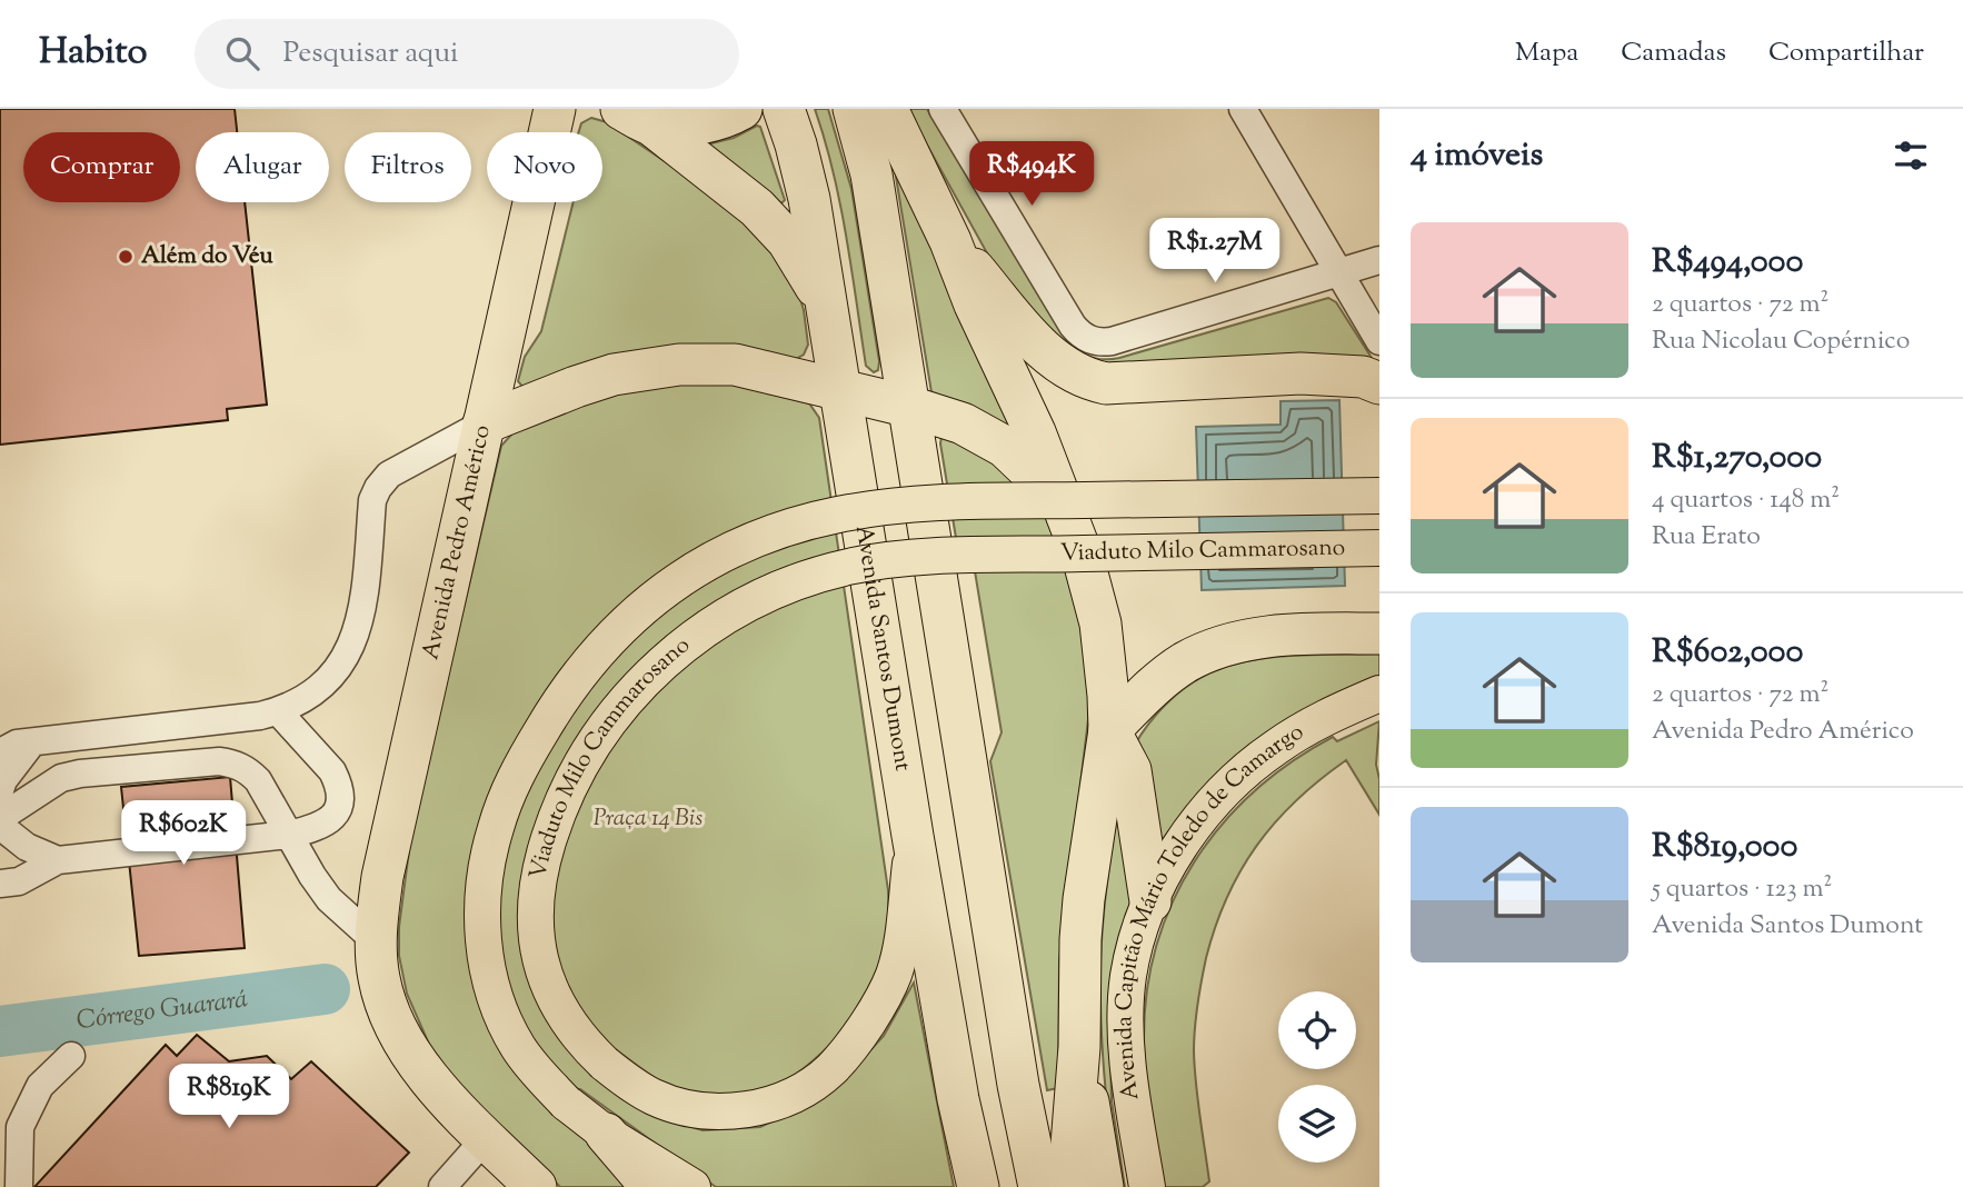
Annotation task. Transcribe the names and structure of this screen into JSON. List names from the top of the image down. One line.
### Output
{"streets":{"highway":["Avenida Pedro Américo","Avenida Santos Dumont"],"main road":["Viaduto Milo Cammarosano","Avenida Capitão Mário Toledo de Camargo"]},"crossings":[["Viaduto Milo Cammarosano","Avenida Santos Dumont"]],"water":["Córrego Guarará"],"parks":["Praça 14 Bis"],"places":["Além do Véu"],"page":{"header":"Habito","search":"Pesquisar aqui","nav":["Mapa","Camadas","Compartilhar"],"heading":"4 imóveis","chip":["Comprar","Alugar","Filtros","Novo"],"price":["R$494K","R$1.27M","R$602K","R$819K"],"list":[{"name":"R$494,000","note":"2 quartos · 72 m² · Rua Nicolau Copérnico"},{"name":"R$1,270,000","note":"4 quartos · 148 m² · Rua Erato"},{"name":"R$602,000","note":"2 quartos · 72 m² · Avenida Pedro Américo"},{"name":"R$819,000","note":"5 quartos · 123 m² · Avenida Santos Dumont"}]}}
